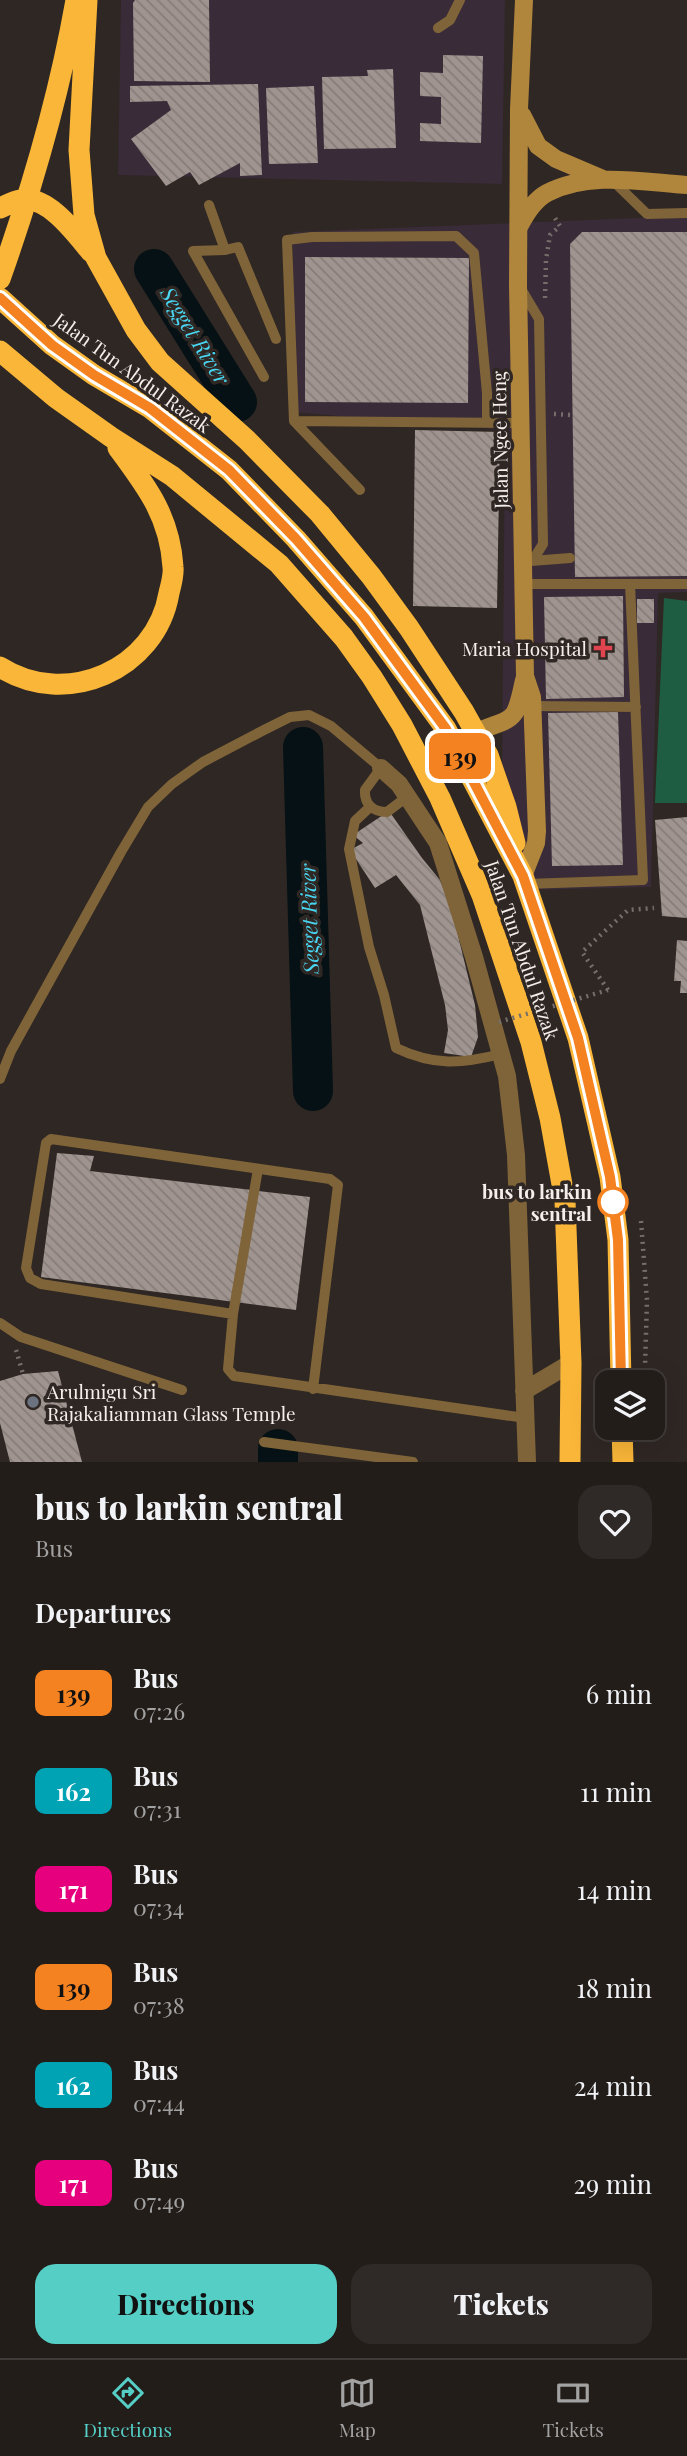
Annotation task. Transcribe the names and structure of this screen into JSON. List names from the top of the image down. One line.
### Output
{"streets":{"highway":["Jalan Tun Abdul Razak"],"street":["Jalan Ngee Heng"]},"crossings":[["Jalan Tun Abdul Razak","Jalan Ngee Heng"]],"water":["Segget River"],"places":{"health":["Maria Hospital"],"other":["bus to larkin sentral","Arulmigu Sri Rajakaliamman Glass Temple"]},"lines":["bus line 139"],"page":{"on_map":"139","heading":[["bus to larkin sentral","Bus"],"Departures"],"list":[{"mark":"139","name":"Bus","note":"07:26","value":"6 min"},{"mark":"162","name":"Bus","note":"07:31","value":"11 min"},{"mark":"171","name":"Bus","note":"07:34","value":"14 min"},{"mark":"139","name":"Bus","note":"07:38","value":"18 min"},{"mark":"162","name":"Bus","note":"07:44","value":"24 min"},{"mark":"171","name":"Bus","note":"07:49","value":"29 min"}],"buttons":["Directions","Tickets"],"tabs":["Directions","Map","Tickets"]}}
